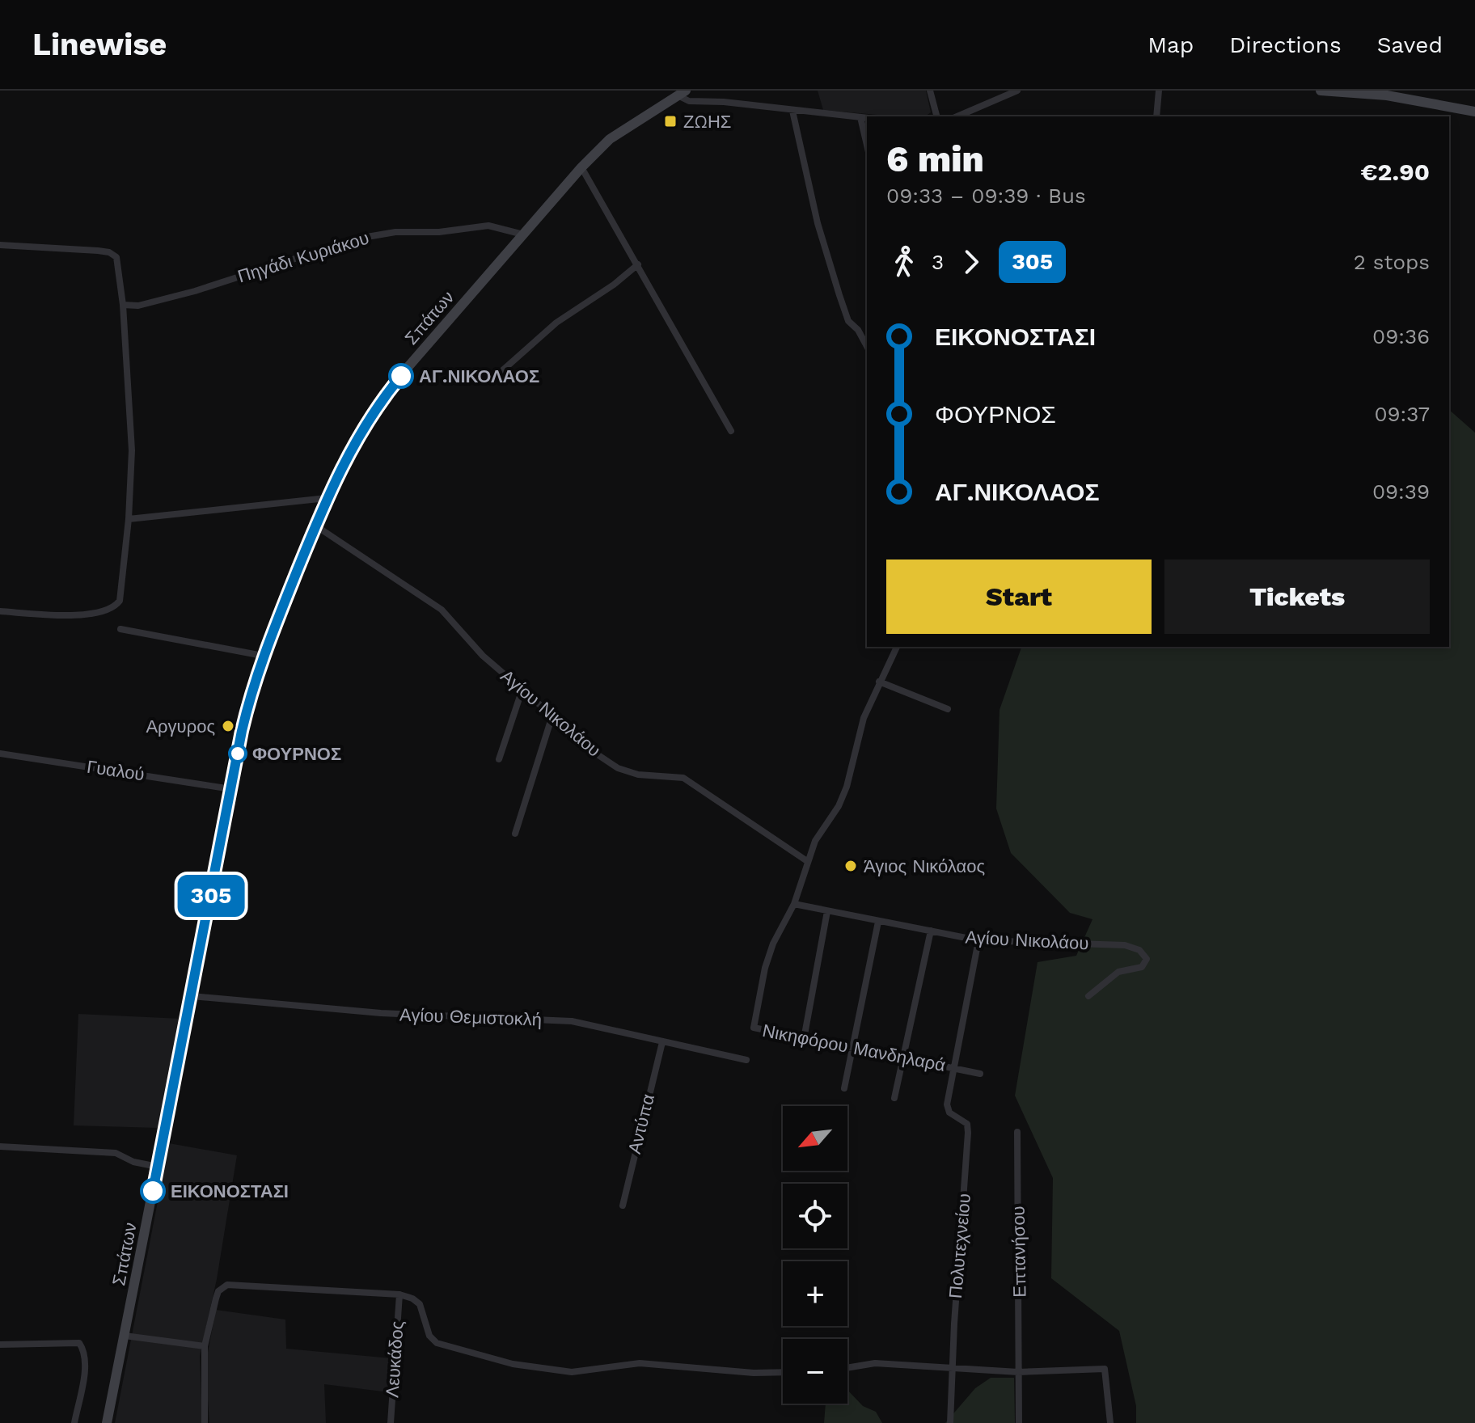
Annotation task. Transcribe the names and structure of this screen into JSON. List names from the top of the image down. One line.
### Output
{"streets":{"main road":["Σπάτων"],"street":["Πηγάδι Κυριάκου","Αγίου Νικολάου","Γυαλού","Αγίου Θεμιστοκλή","Νικηφόρου Μανδηλαρά","Αντύπα","Πολυτεχνείου","Επτανήσου","Λευκάδος"]},"crossings":[["Πηγάδι Κυριάκου","Σπάτων"],["Σπάτων","Αγίου Νικολάου"],["Σπάτων","Γυαλού"],["Σπάτων","Αγίου Θεμιστοκλή"],["Αγίου Νικολάου","Νικηφόρου Μανδηλαρά"],["Αγίου Θεμιστοκλή","Αντύπα"],["Νικηφόρου Μανδηλαρά","Πολυτεχνείου"]],"places":{"transit":["ΖΩΗΣ"],"other":["ΑΓ.ΝΙΚΟΛΑΟΣ","Αργυρος","ΦΟΥΡΝΟΣ","Άγιος Νικόλαος","ΕΙΚΟΝΟΣΤΑΣΙ"]},"lines":["bus line 305"],"north":"bottom left","page":{"header":"Linewise","nav":["Map","Directions","Saved"],"on_map":"305","heading":["6 min","09:33 – 09:39 · Bus","€2.90"],"legs":["3","305","2 stops"],"list":[{"name":"ΕΙΚΟΝΟΣΤΑΣΙ","value":"09:36"},{"name":"ΦΟΥΡΝΟΣ","value":"09:37"},{"name":"ΑΓ.ΝΙΚΟΛΑΟΣ","value":"09:39"}],"buttons":["Start","Tickets"],"map_buttons":["+","−"]}}
